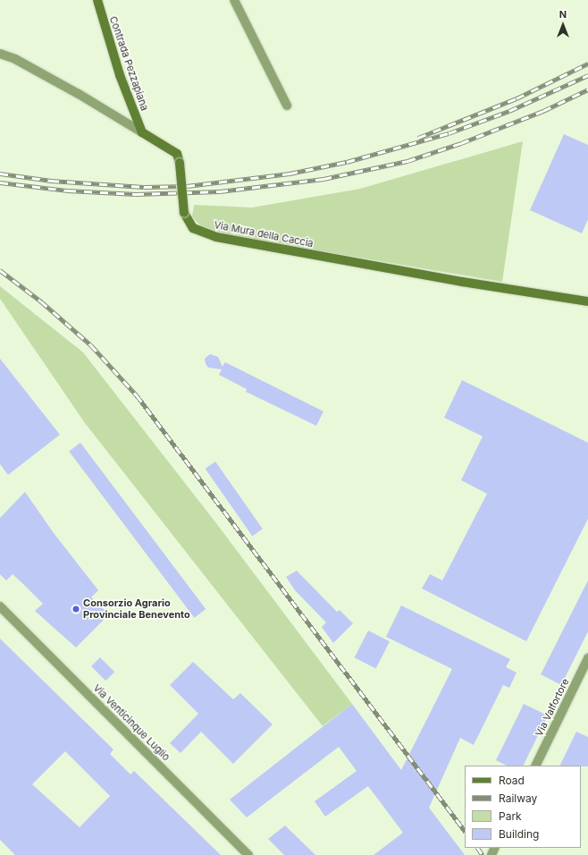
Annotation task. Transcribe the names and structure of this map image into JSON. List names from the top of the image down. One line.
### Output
{"streets":{"main road":["Contrada Pezzapiana","Via Mura della Caccia"],"street":["Via Valfortore","Via Venticinque Luglio"]},"crossings":[["Contrada Pezzapiana","Via Mura della Caccia"]],"places":["Consorzio Agrario Provinciale Benevento"],"legend":["Road","Railway","Park","Building"],"north":"top"}
